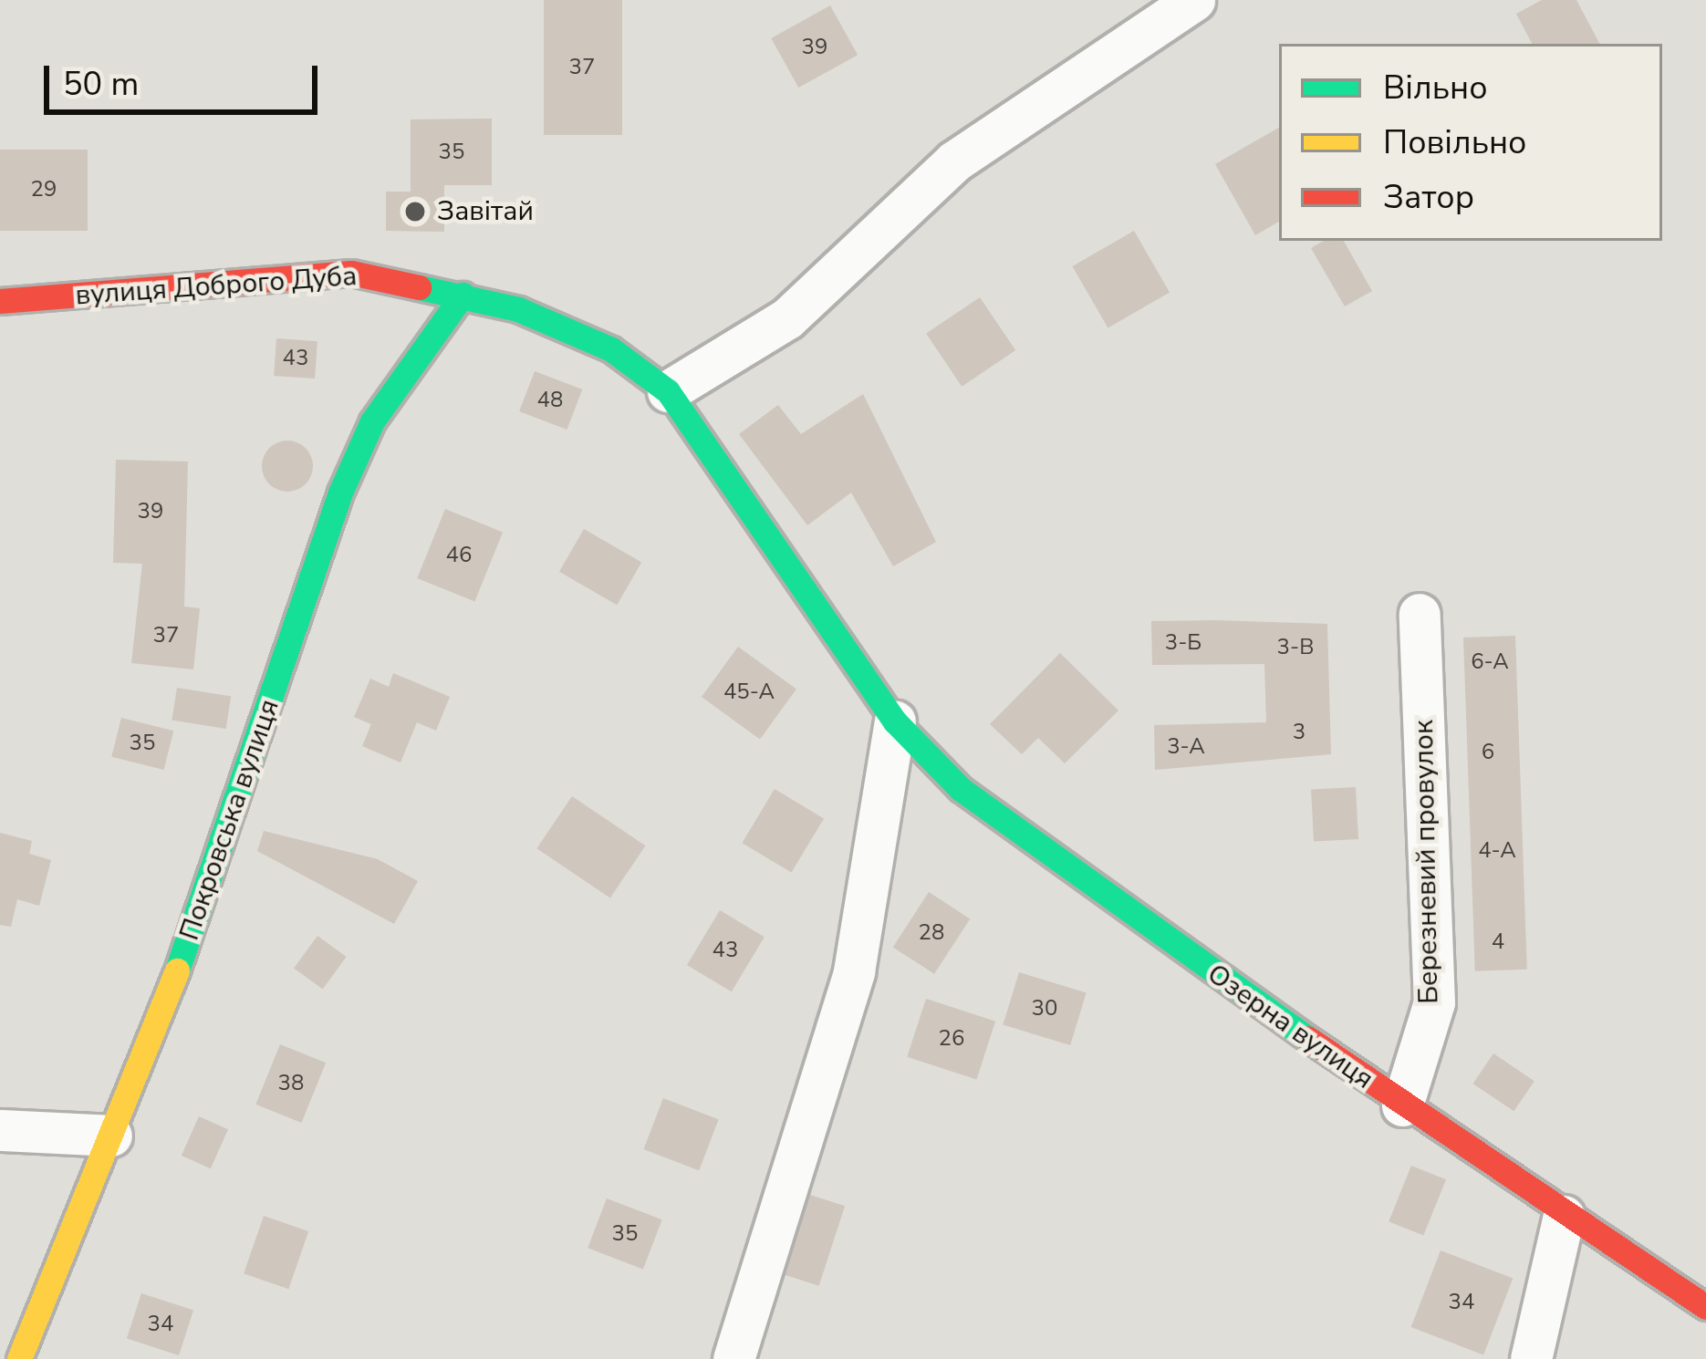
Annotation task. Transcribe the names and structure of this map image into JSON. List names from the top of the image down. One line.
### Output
{"streets":{"street":["вулиця Доброго Дуба","Покровська вулиця","Березневий провулок","Озерна вулиця"]},"crossings":[["вулиця Доброго Дуба","Покровська вулиця"],["вулиця Доброго Дуба","Озерна вулиця"],["Березневий провулок","Озерна вулиця"]],"places":["Завітай"],"house_numbers":["39","37","35","29","43","48","39","46","37","3-Б","3-В","6-А","45-А","3","35","3-А","6","4-А","28","4","43","30","26","38","35","34","34"],"legend":["Вільно","Повільно","Затор"],"scale_bar":"50 m"}
